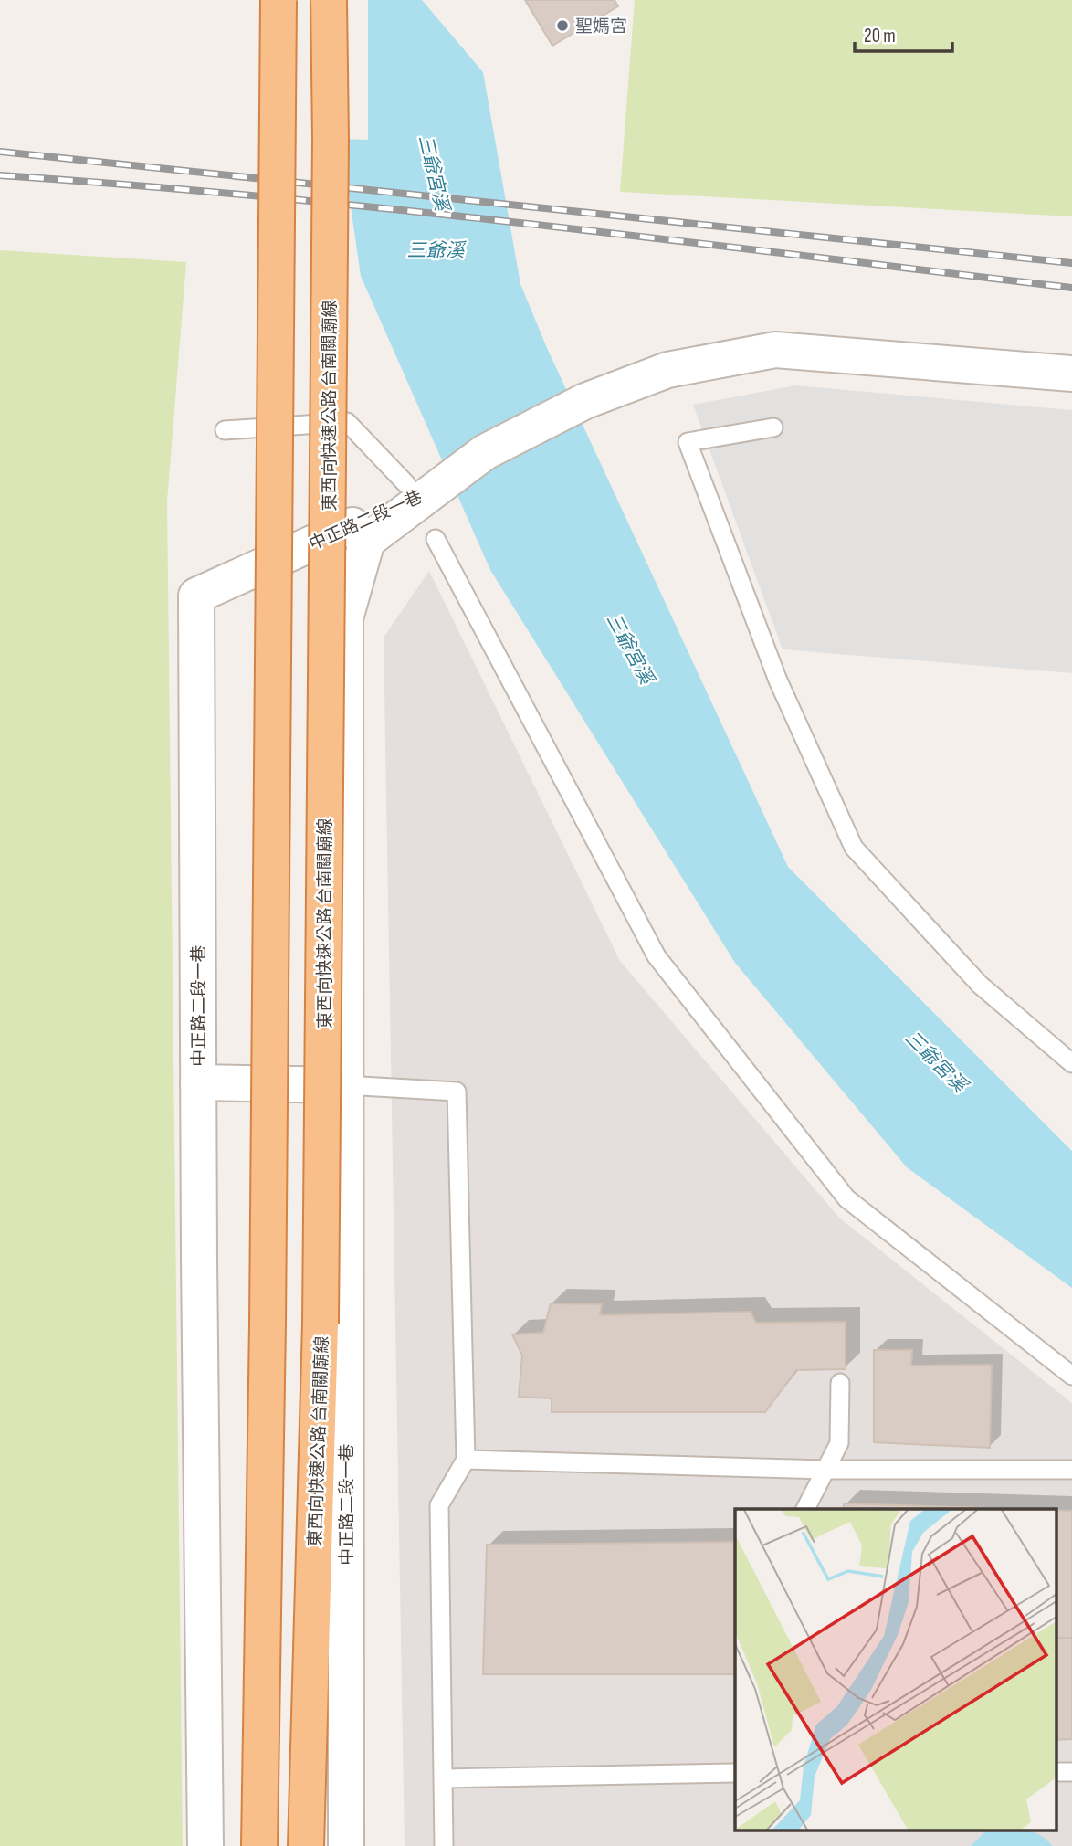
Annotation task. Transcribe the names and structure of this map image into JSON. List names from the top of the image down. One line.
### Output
{"streets":{"highway":["東西向快速公路 台南關廟線"],"street":["中正路二段一巷"]},"water":["三爺宮溪","三爺溪"],"places":["聖媽宮"],"scale_bar":"20 m"}
